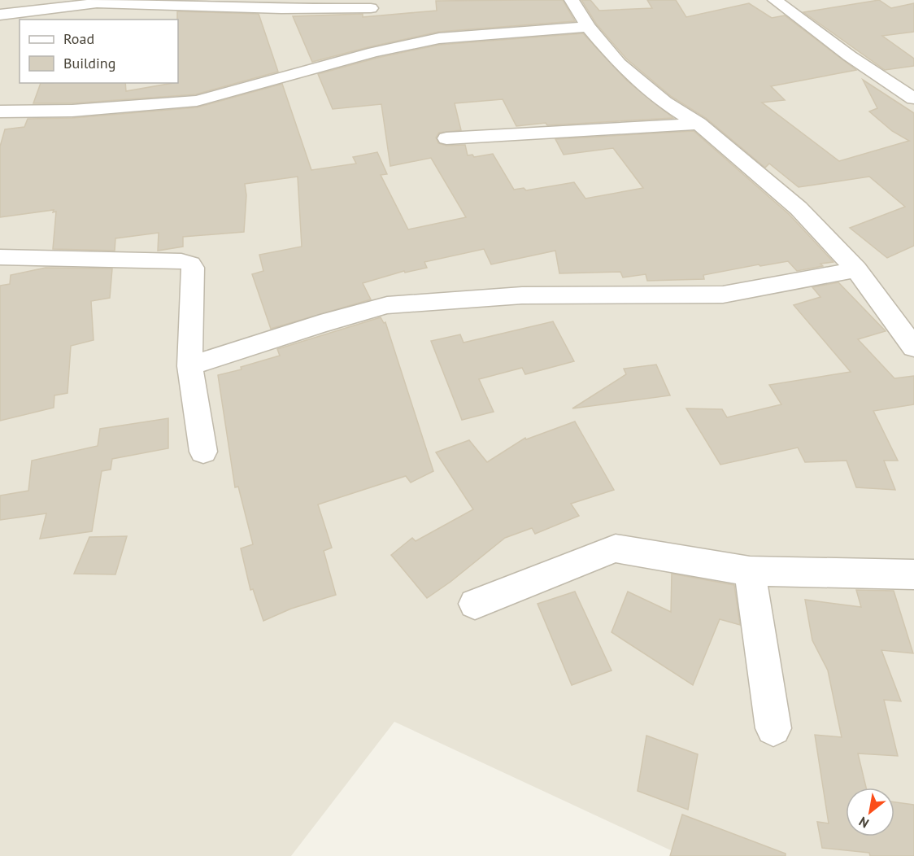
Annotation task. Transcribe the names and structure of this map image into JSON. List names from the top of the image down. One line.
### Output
{"legend":["Road","Building"],"north":"bottom left"}
